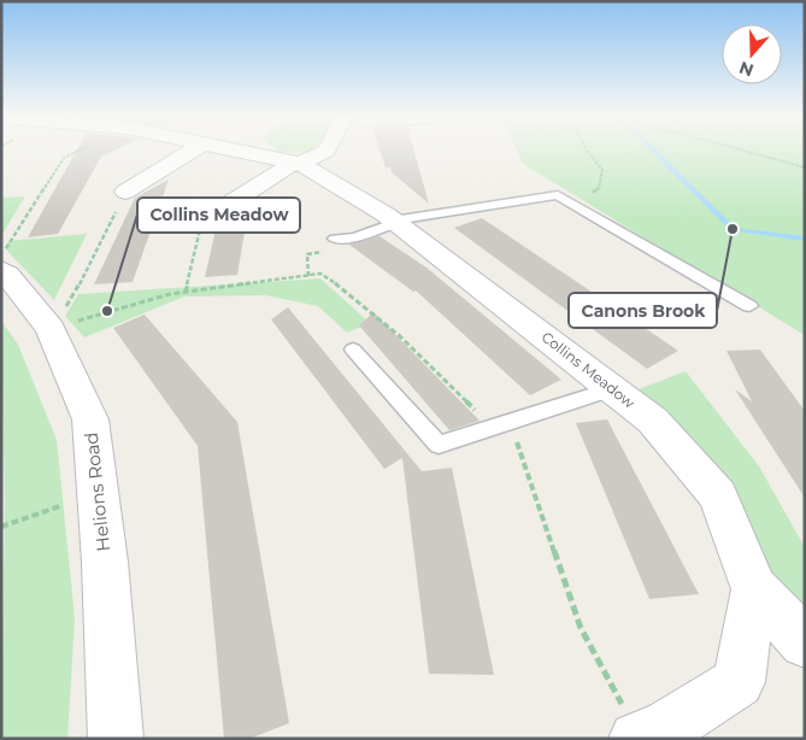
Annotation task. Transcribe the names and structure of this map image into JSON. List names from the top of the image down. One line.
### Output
{"streets":{"street":["Collins Meadow","Helions Road"]},"places":["Canons Brook","Collins Meadow"],"north":"bottom"}
